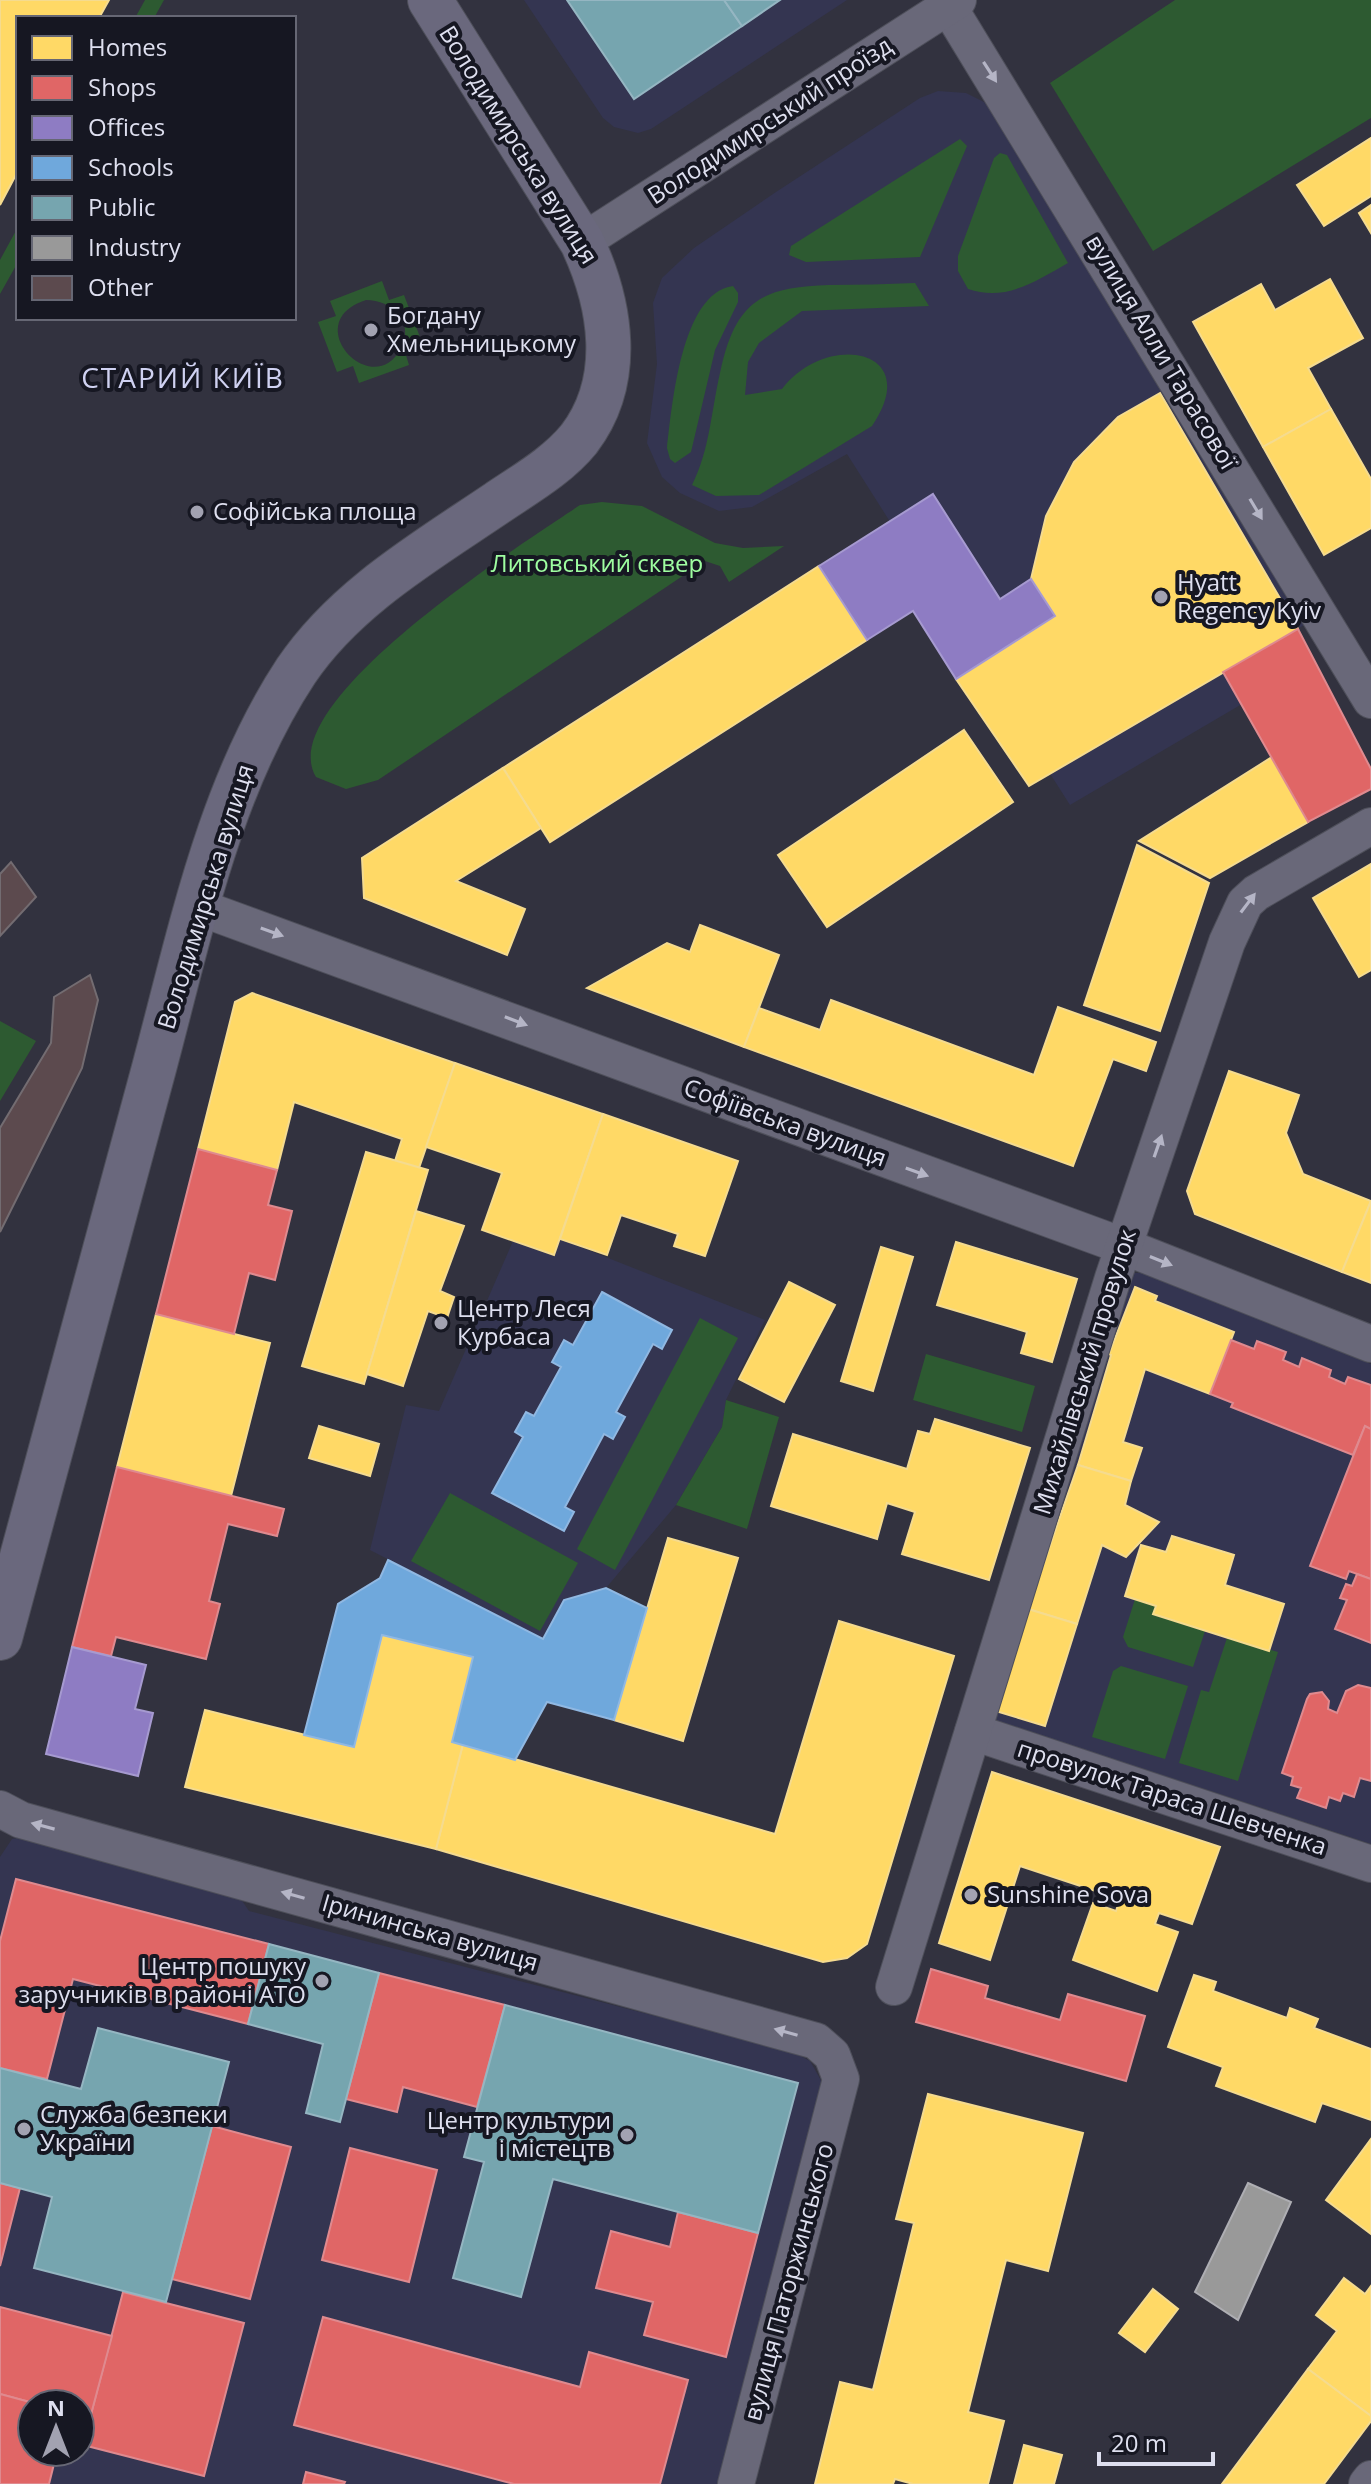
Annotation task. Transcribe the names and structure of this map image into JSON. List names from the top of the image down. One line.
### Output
{"streets":{"main road":["Володимирська вулиця"],"street":["Володимирський проїзд","вулиця Алли Тарасової","Софіївська вулиця","Михайлівський провулок","провулок Тараса Шевченка","Ірининська вулиця","вулиця Паторжинського"]},"crossings":[["Володимирський проїзд","Володимирська вулиця"],["Володимирський проїзд","вулиця Алли Тарасової"],["Володимирська вулиця","Софіївська вулиця"],["Софіївська вулиця","Михайлівський провулок"],["Михайлівський провулок","провулок Тараса Шевченка"],["Ірининська вулиця","вулиця Паторжинського"]],"one_way":["вулиця Алли Тарасової","Софіївська вулиця","Михайлівський провулок","Ірининська вулиця"],"districts":["СТАРИЙ КИЇВ"],"parks":["Литовський сквер"],"places":["Богдану Хмельницькому","Софійська площа","Hyatt Regency Kyiv","Центр Леся Курбаса","Sunshine Sova","Центр пошуку заручників в районі АТО","Служба безпеки України","Центр культури і містецтв"],"legend":["Homes","Shops","Offices","Schools","Public","Industry","Other"],"scale_bar":"20 m","north":"top"}
